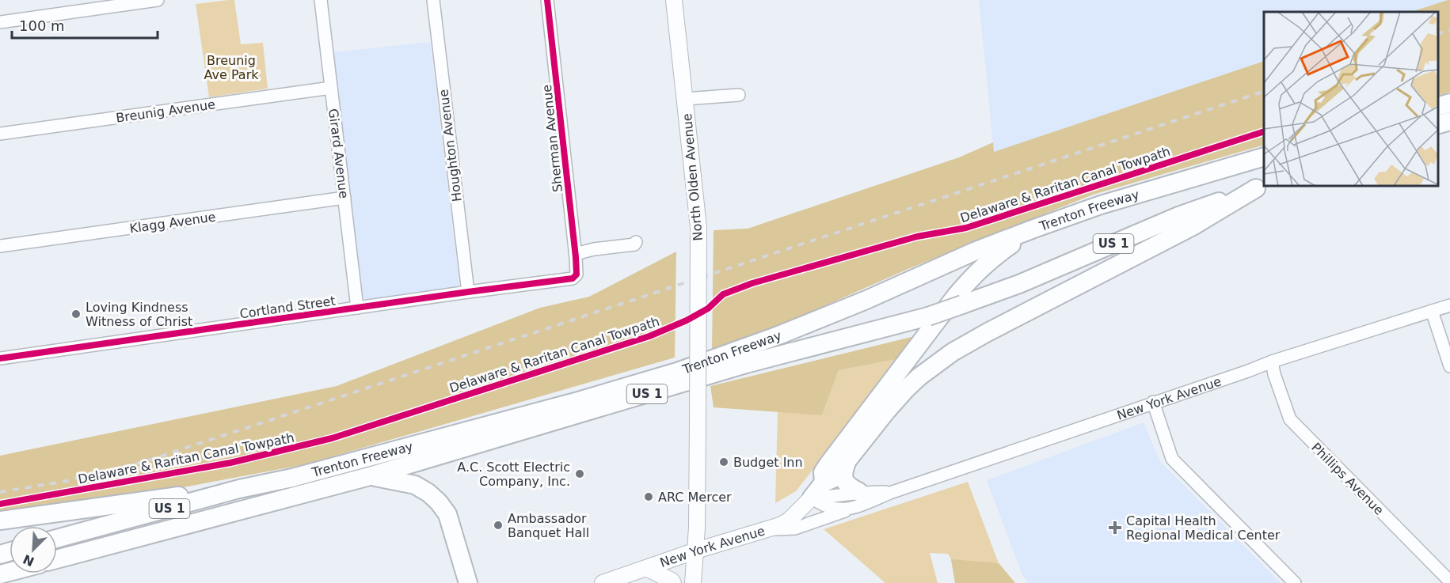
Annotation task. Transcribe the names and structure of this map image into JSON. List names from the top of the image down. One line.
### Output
{"streets":{"highway":["Trenton Freeway","US 1"],"main road":["North Olden Avenue","New York Avenue"],"street":["Breunig Avenue","Sherman Avenue","Houghton Avenue","Girard Avenue","Klagg Avenue","Cortland Street","Phillips Avenue"],"cycle path":["Delaware & Raritan Canal Towpath"]},"crossings":[["Breunig Avenue","Girard Avenue"],["Sherman Avenue","Cortland Street"],["Houghton Avenue","Cortland Street"],["Girard Avenue","Klagg Avenue"],["Girard Avenue","Cortland Street"],["North Olden Avenue","New York Avenue"],["New York Avenue","Phillips Avenue"]],"parks":["Breunig Ave Park"],"places":{"other":["Loving Kindness Witness of Christ","Budget Inn","A.C. Scott Electric Company, Inc.","ARC Mercer","Ambassador Banquet Hall"],"health":["Capital Health Regional Medical Center"]},"scale_bar":"100 m","north":"bottom left"}
